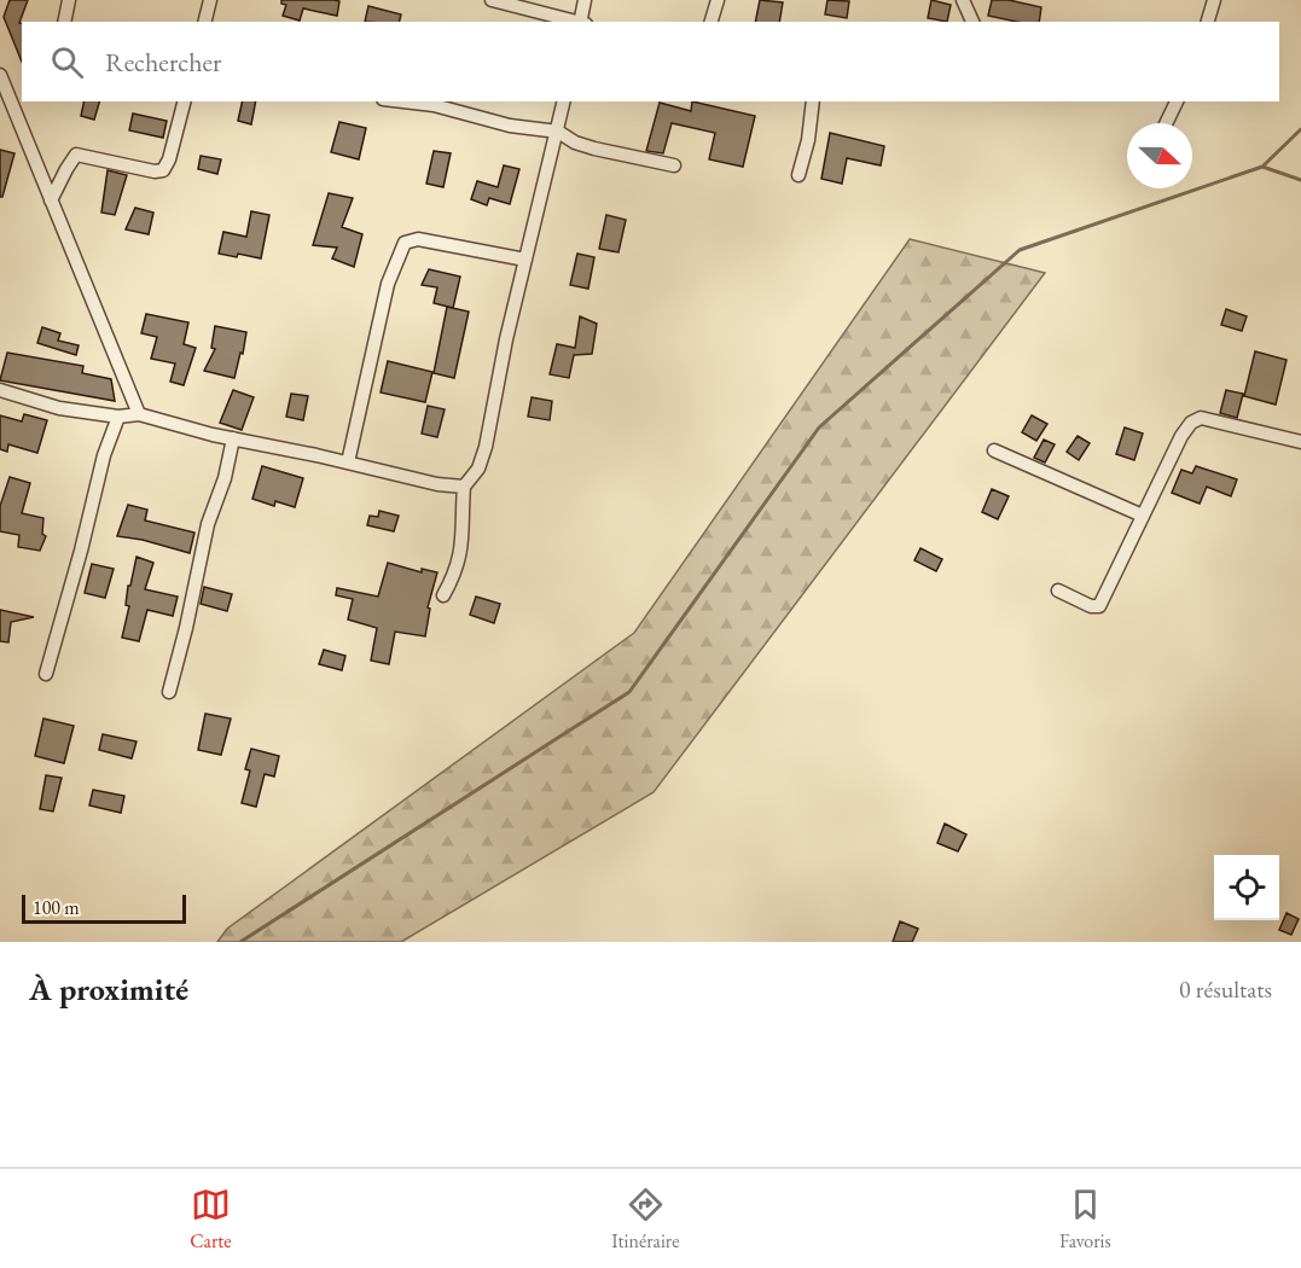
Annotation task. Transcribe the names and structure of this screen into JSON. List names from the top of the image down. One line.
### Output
{"scale_bar":"100 m","north":"right","page":{"search":"Rechercher","scale":"100 m","heading":["À proximité","0 résultats"],"nav":["Carte","Itinéraire","Favoris"]}}
